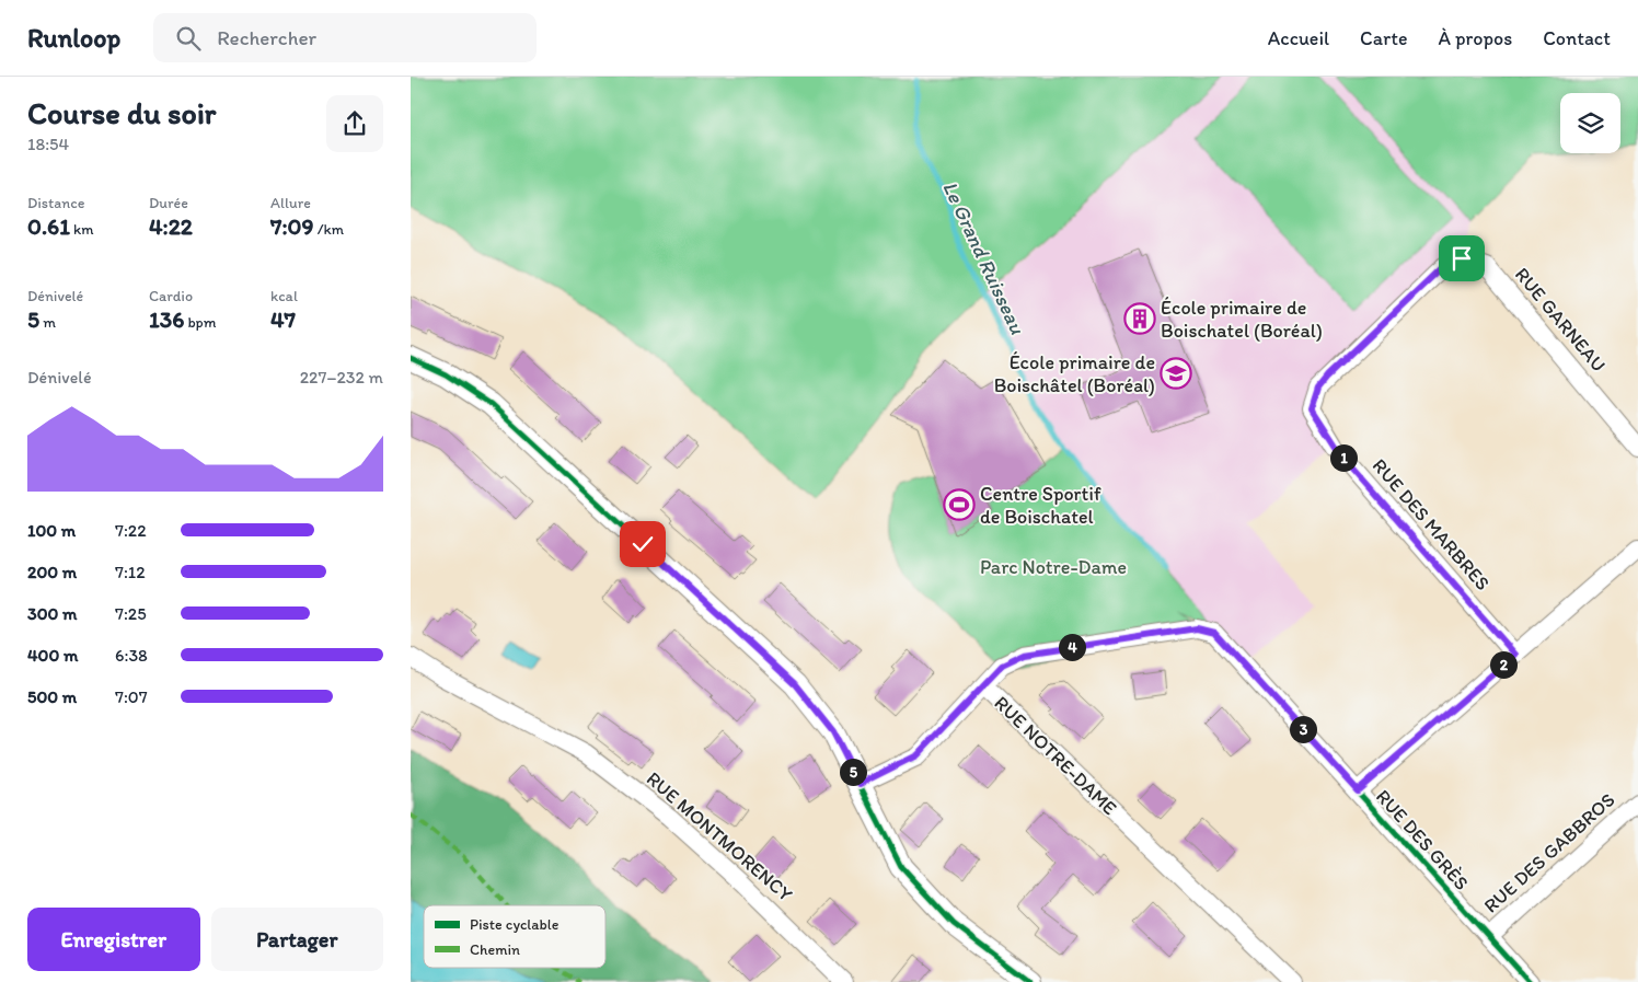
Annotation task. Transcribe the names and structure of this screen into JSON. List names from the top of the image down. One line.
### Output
{"streets":{"street":["RUE GARNEAU","RUE DES MARBRES","RUE NOTRE-DAME","RUE MONTMORENCY","RUE DES GRÈS","RUE DES GABBROS"]},"crossings":[["RUE GARNEAU","RUE DES MARBRES"],["RUE NOTRE-DAME","RUE DES GRÈS"],["RUE DES GRÈS","RUE DES GABBROS"]],"water":["Le Grand Ruisseau"],"parks":["Parc Notre-Dame"],"places":{"building":["École primaire de Boischatel (Boréal)"],"school or university":["École primaire de Boischâtel (Boréal)"],"sports":["Centre Sportif de Boischatel"]},"legend":["Piste cyclable","Chemin"],"page":{"header":"Runloop","search":"Rechercher","nav":["Accueil","Carte","À propos","Contact"],"heading":["Course du soir","18:54"],"stats":[["Distance","0.61 km"],["Durée","4:22"],["Allure","7:09 /km"],["Dénivelé","5 m"],["Cardio","136 bpm"],["kcal","47"]],"chart":["Dénivelé","227–232 m"],"pins":["1","4","2","3","5"],"list":[{"name":"100 m","note":"7:22"},{"name":"200 m","note":"7:12"},{"name":"300 m","note":"7:25"},{"name":"400 m","note":"6:38"},{"name":"500 m","note":"7:07"}],"buttons":["Enregistrer","Partager"]}}
